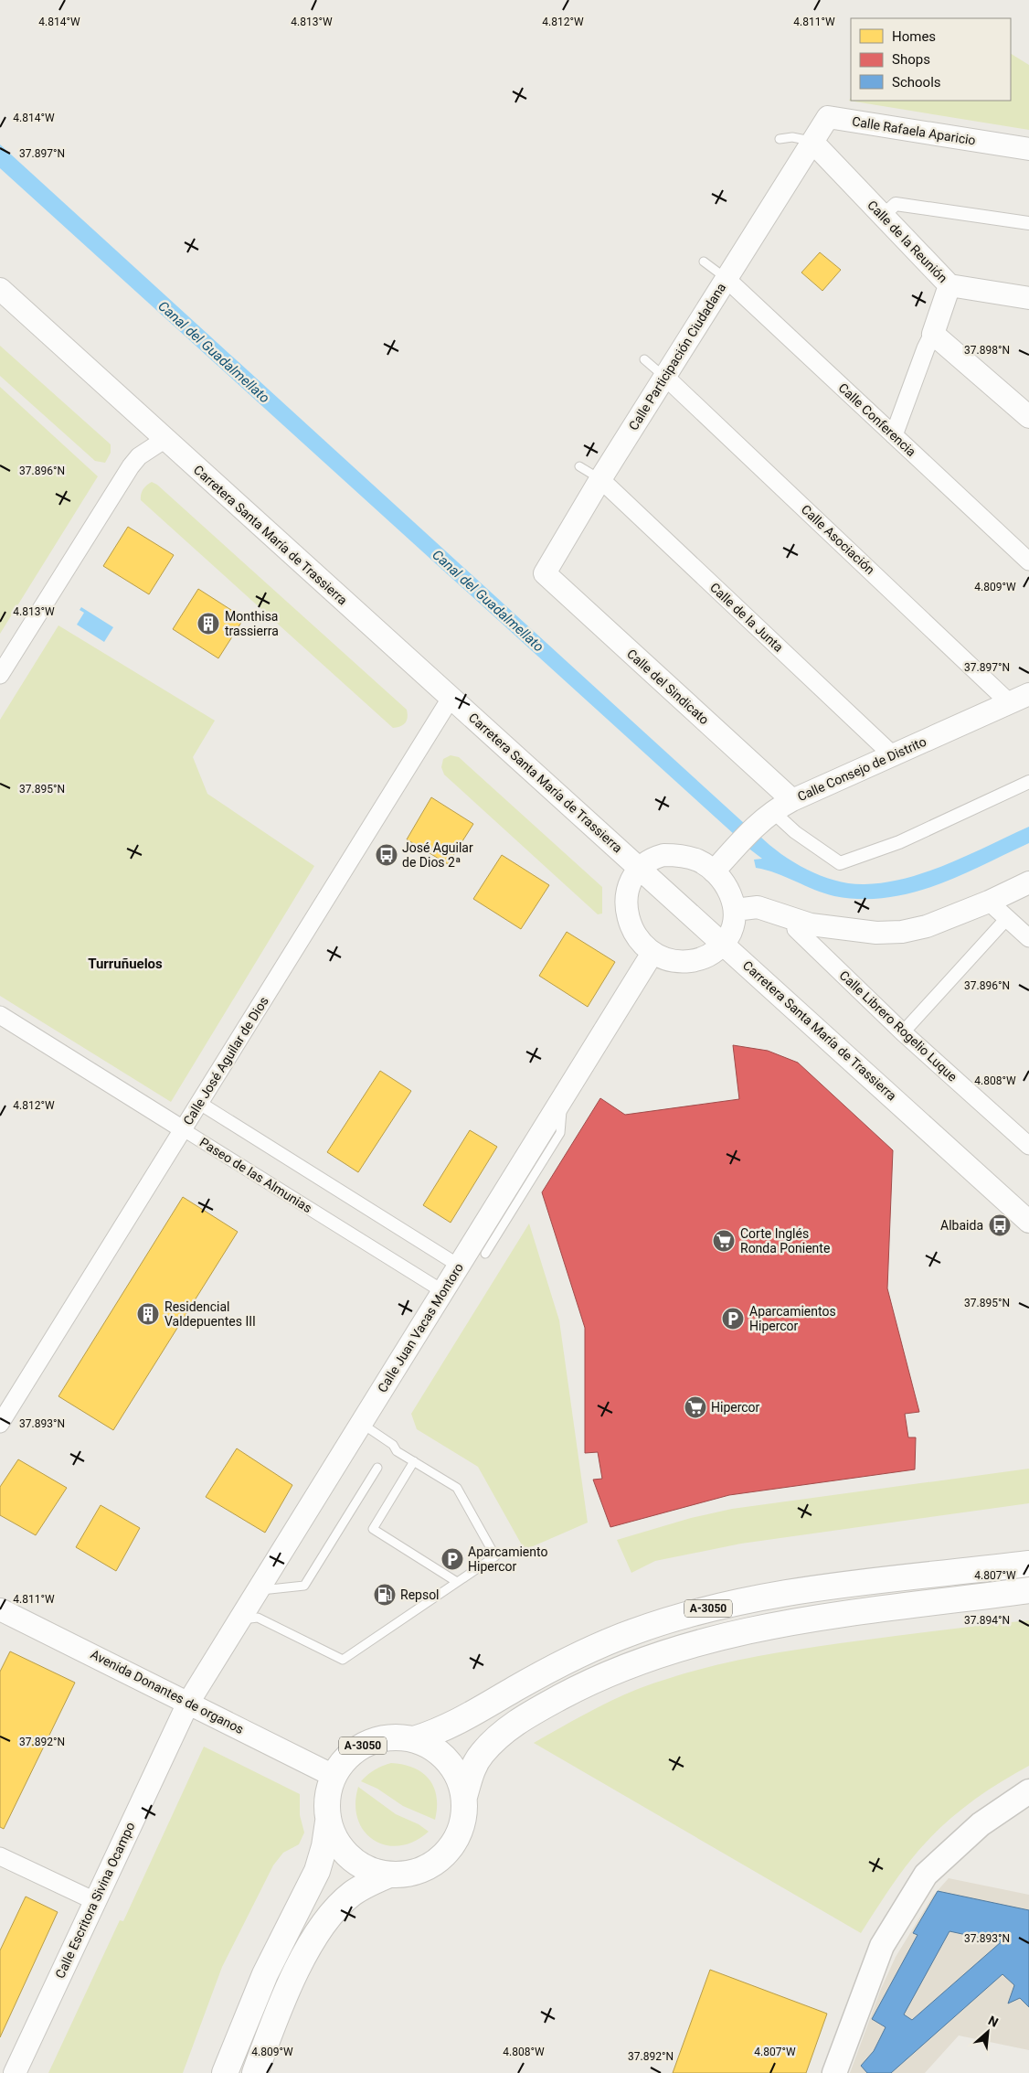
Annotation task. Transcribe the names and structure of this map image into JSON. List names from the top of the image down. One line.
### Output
{"streets":{"highway":["A-3050"],"street":["Calle Rafaela Aparicio","Calle de la Reunión","Calle Participación Ciudadana","Calle Conferencia","Carretera Santa María de Trassierra","Calle Asociación","Calle de la Junta","Calle del Sindicato","Calle Consejo de Distrito","Calle Librero Rogelio Luque","Calle José Aguilar de Dios","Paseo de las Almunias","Calle Juan Vacas Montoro","Avenida Donantes de organos","Calle Escritora Sivina Ocampo"]},"crossings":[["Calle Rafaela Aparicio","Calle de la Reunión"],["Calle Rafaela Aparicio","Calle Participación Ciudadana"],["Calle de la Reunión","Calle Participación Ciudadana"],["Calle de la Reunión","Calle Conferencia"],["Calle Participación Ciudadana","Calle Conferencia"],["Calle Participación Ciudadana","Calle Asociación"],["Calle Participación Ciudadana","Calle de la Junta"],["Calle Participación Ciudadana","Calle del Sindicato"],["Carretera Santa María de Trassierra","Calle José Aguilar de Dios"],["Calle Asociación","Calle Consejo de Distrito"],["Calle de la Junta","Calle Consejo de Distrito"],["Calle del Sindicato","Calle Consejo de Distrito"],["Calle José Aguilar de Dios","Paseo de las Almunias"],["Paseo de las Almunias","Calle Juan Vacas Montoro"],["Calle Juan Vacas Montoro","Avenida Donantes de organos"],["Calle Juan Vacas Montoro","Calle Escritora Sivina Ocampo"],["A-3050","Avenida Donantes de organos"],["Avenida Donantes de organos","Calle Escritora Sivina Ocampo"]],"districts":["Turruñuelos"],"water":["Canal del Guadalmellato"],"places":{"building":["Monthisa trassierra","Residencial Valdepuentes III"],"bus stop":["José Aguilar de Dios 2ª","Albaida"],"supermarket":["Corte Inglés Ronda Poniente","Hipercor"],"parking":["Aparcamientos Hipercor","Aparcamiento Hipercor"],"fuel station":["Repsol"]},"legend":["Homes","Shops","Schools"],"north":"top right","coordinates":["4.814°W","4.813°W","4.812°W","4.811°W","37.897°N","37.898°N","37.896°N","4.809°W","37.895°N","4.808°W","37.893°N","4.807°W","37.894°N","37.892°N"]}
